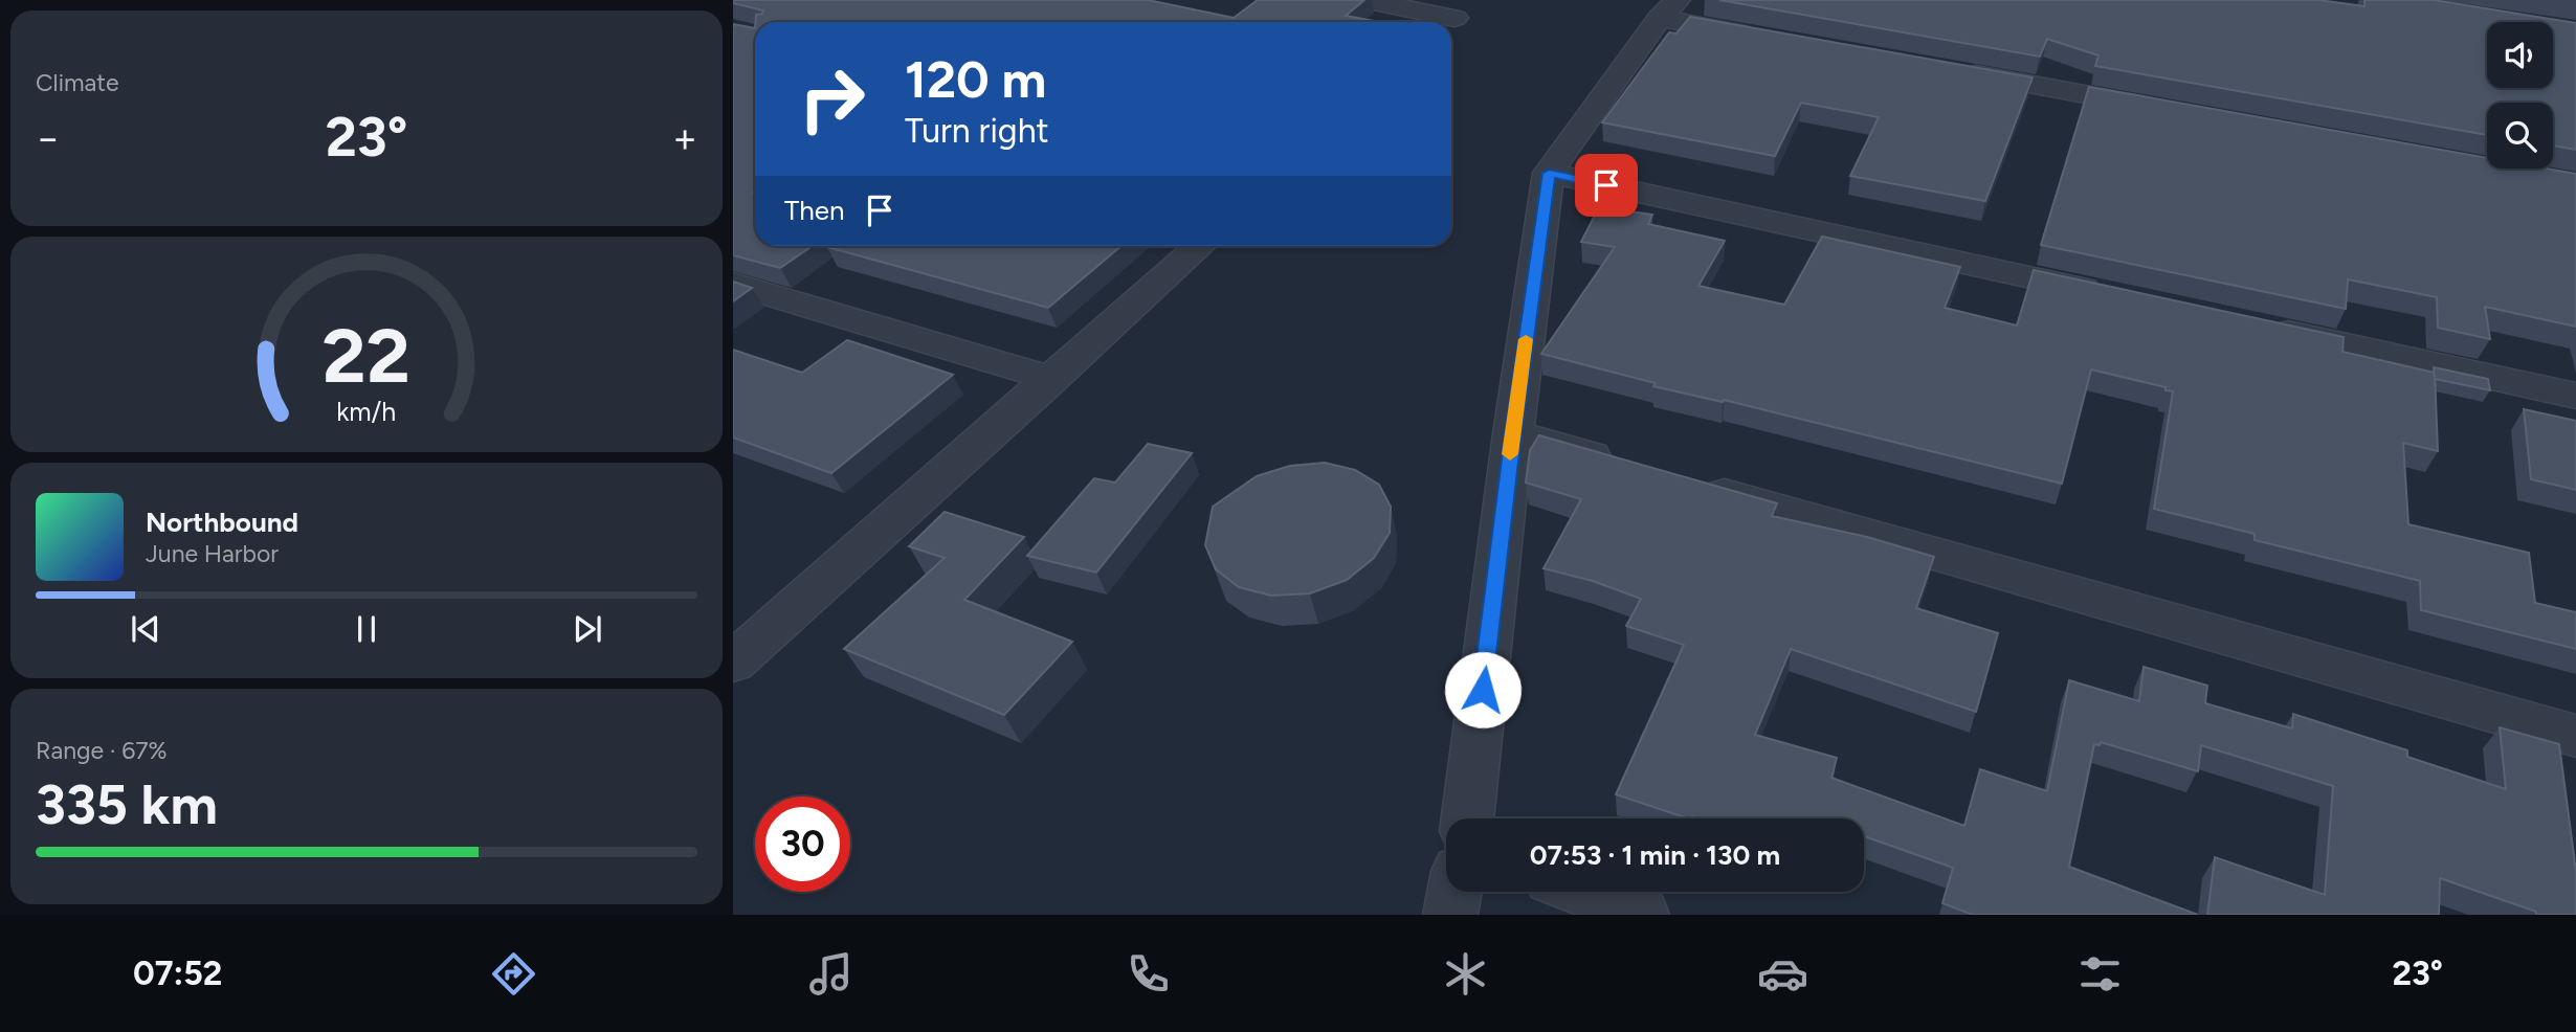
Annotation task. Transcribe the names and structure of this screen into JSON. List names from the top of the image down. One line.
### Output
{"page":{"tile":["Climate",["Range · 67%","335 km"]],"turn":["120 m","Turn right"],"heat":["−","23°","+"],"then":"Then","song":["Northbound","June Harbor"],"limit":"30","trip":"07:53 · 1 min · 130 m","tabs":["07:52","23°"],"gauge":["22","km/h"]}}
